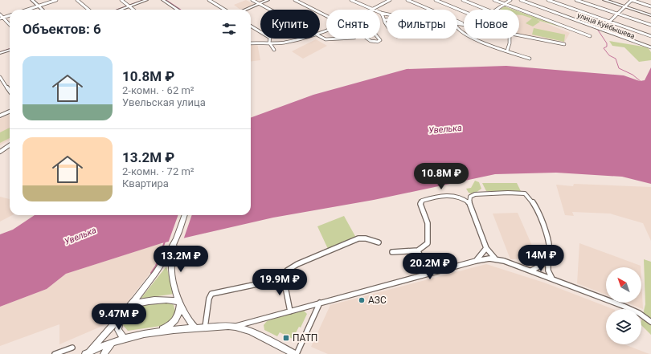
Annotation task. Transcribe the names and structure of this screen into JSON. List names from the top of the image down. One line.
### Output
{"streets":{"street":["улица Куйбышева"]},"water":["Увелька"],"places":{"other":["АЗС"],"transit":["ПАТП"]},"north":"top left","page":{"chip":["Купить","Снять","Фильтры","Новое"],"heading":"Объектов: 6","list":[{"name":"10.8M ₽","note":"2-комн. · 62 m² · Увельская улица"},{"name":"13.2M ₽","note":"2-комн. · 72 m² · Квартира"}],"price":["10.8M ₽","14M ₽","13.2M ₽","20.2M ₽","19.9M ₽","9.47M ₽"]}}
